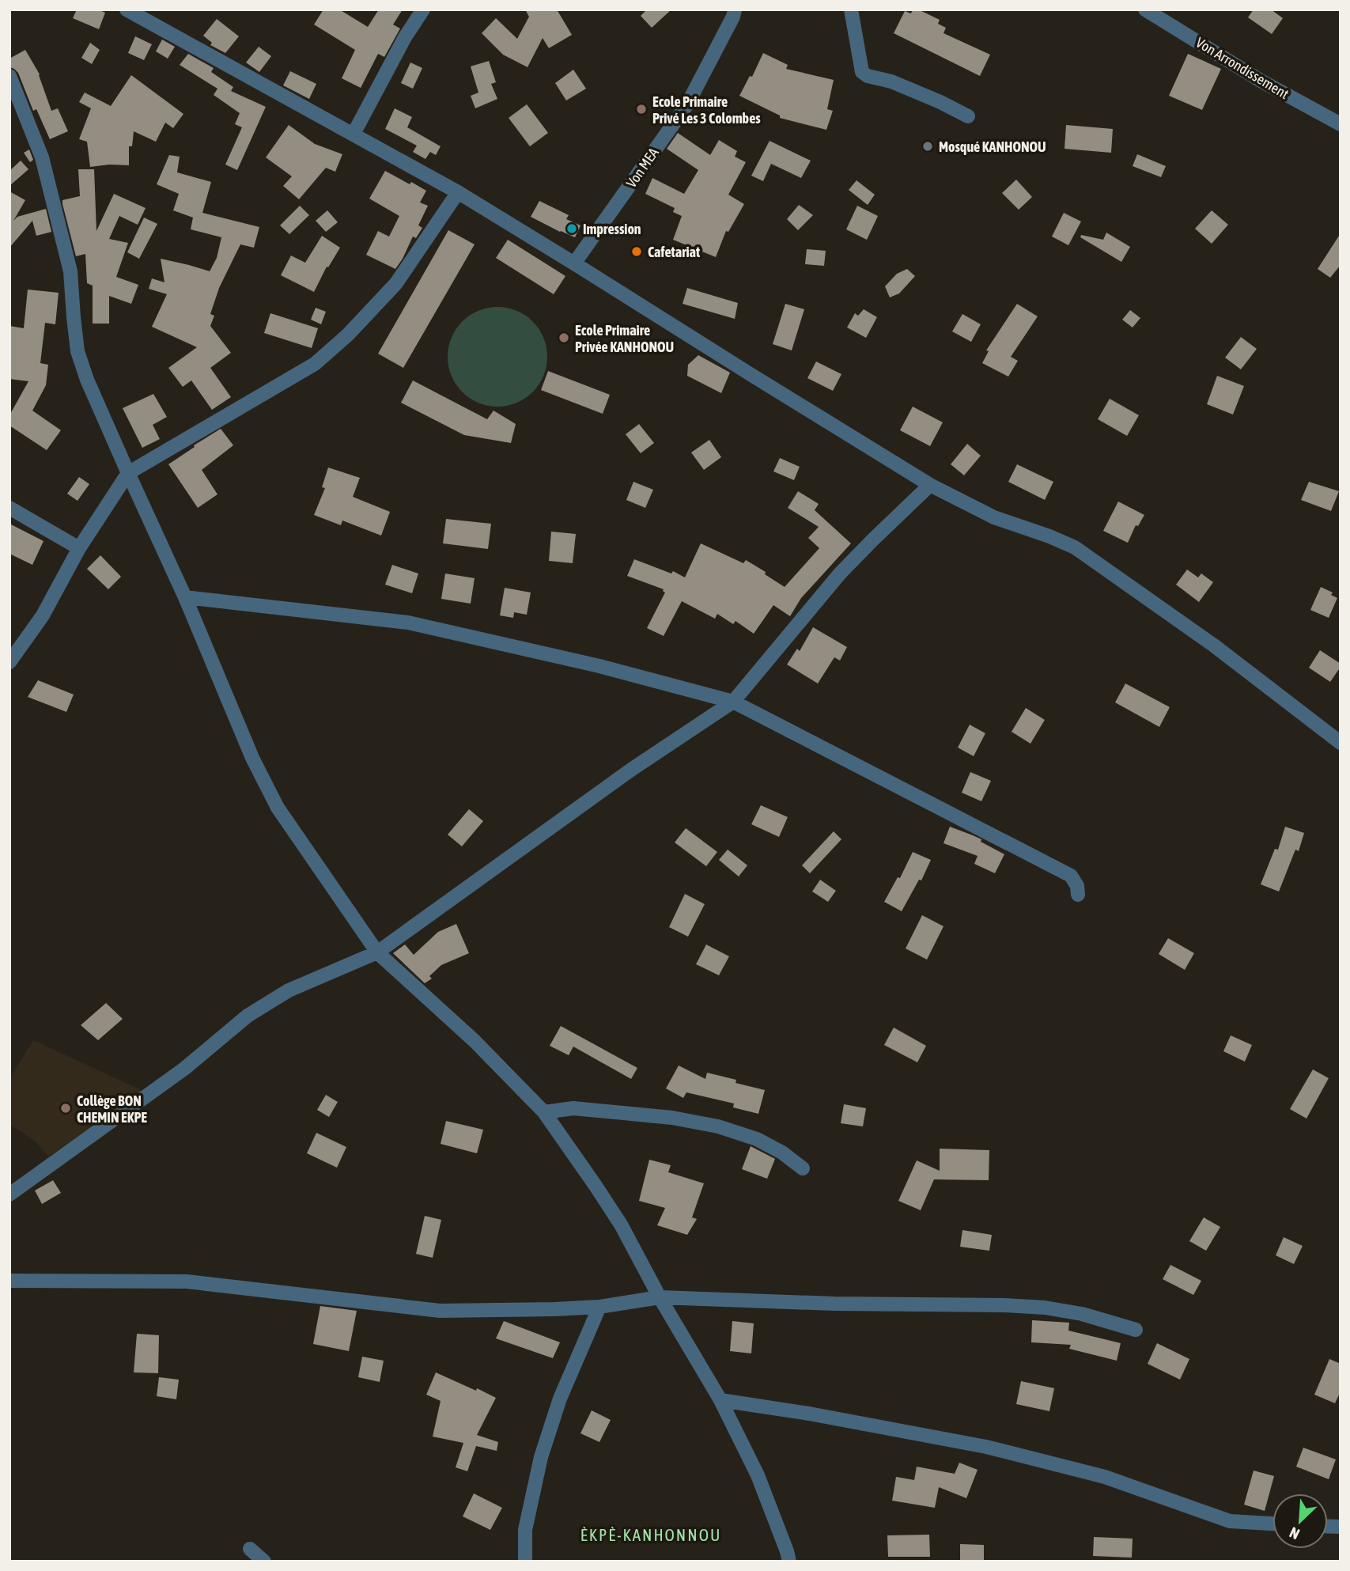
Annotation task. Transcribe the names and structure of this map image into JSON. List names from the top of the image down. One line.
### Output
{"streets":{"street":["Von Arrondissement","Von MEA"]},"districts":["ÈKPÈ-KANHONNOU"],"places":["Ecole Primaire Privé Les 3 Colombes","Mosqué KANHONOU","Impression","Cafetariat","Ecole Primaire Privée KANHONOU","Collège BON CHEMIN EKPE"],"north":"bottom left"}
